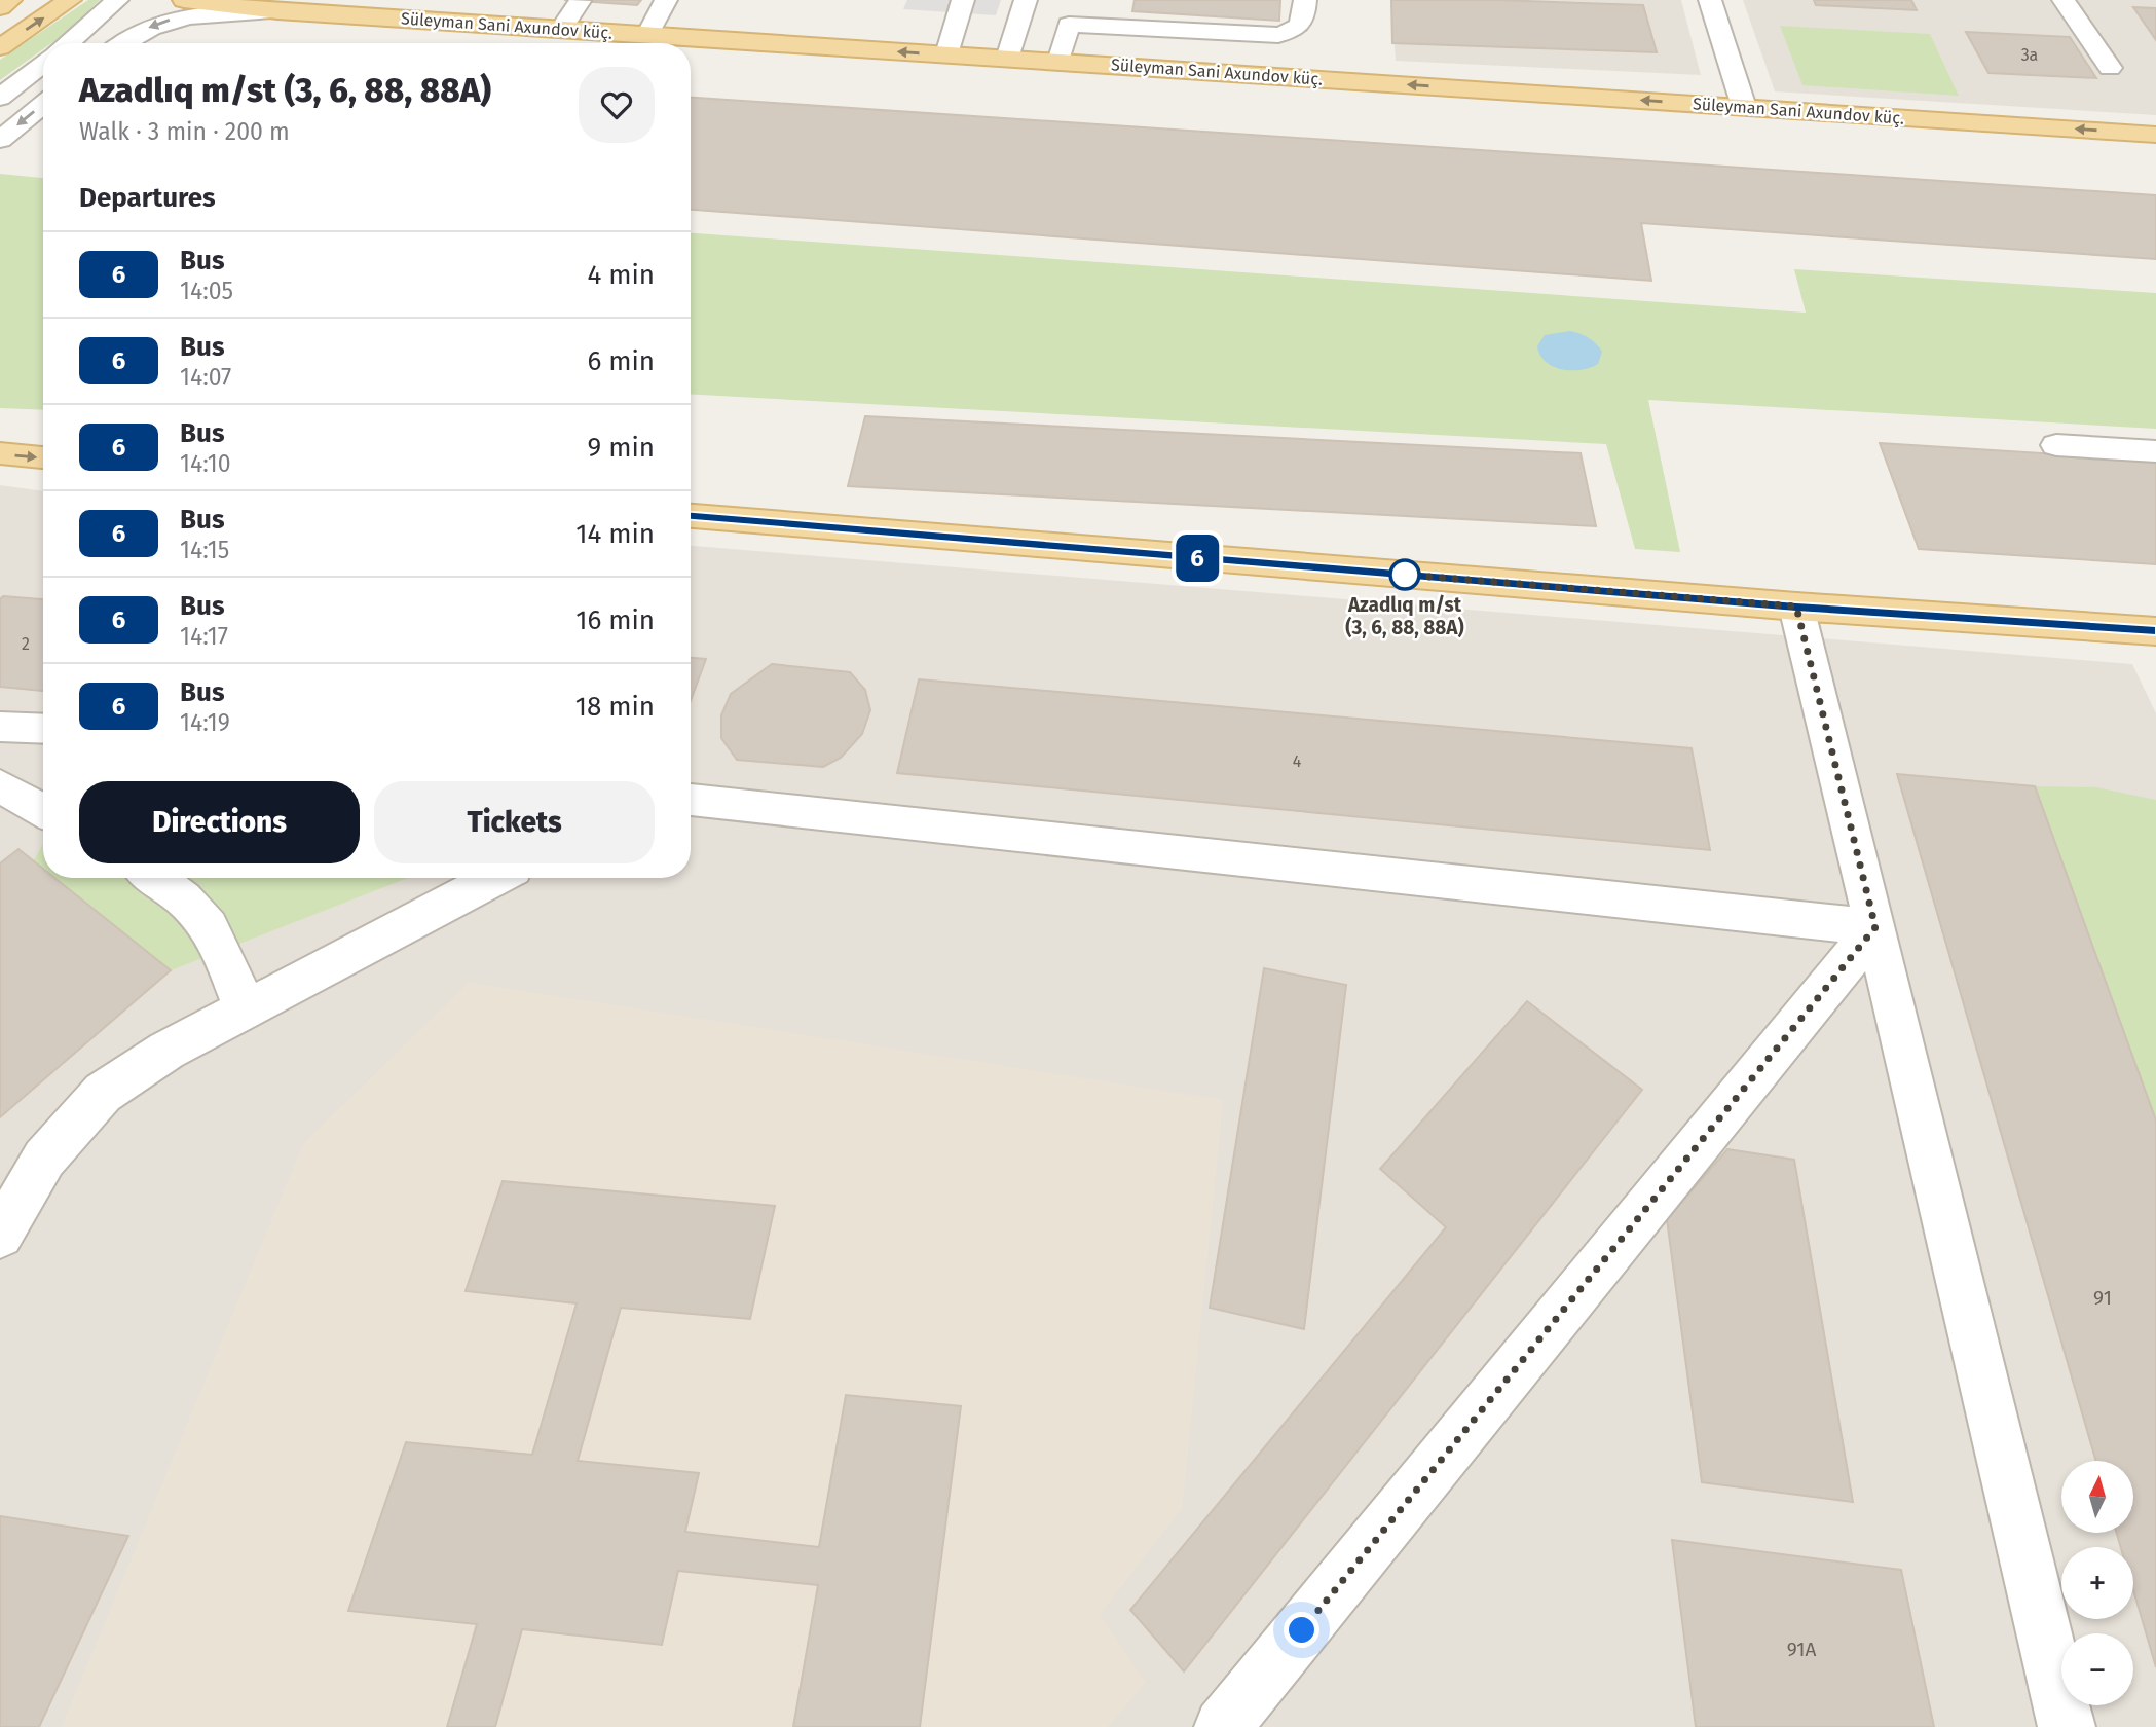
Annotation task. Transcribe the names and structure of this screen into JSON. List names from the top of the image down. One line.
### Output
{"streets":{"main road":["Süleyman Sani Axundov küç."]},"one_way":["Süleyman Sani Axundov küç."],"places":["Azadlıq m/st (3, 6, 88, 88A)"],"lines":["bus line 6"],"house_numbers":["3a","2","4","91","91A"],"north":"top","page":{"on_map":"6","heading":[["Azadlıq m/st (3, 6, 88, 88A)","Walk · 3 min · 200 m"],"Departures"],"list":[{"mark":"6","name":"Bus","note":"14:05","value":"4 min"},{"mark":"6","name":"Bus","note":"14:07","value":"6 min"},{"mark":"6","name":"Bus","note":"14:10","value":"9 min"},{"mark":"6","name":"Bus","note":"14:15","value":"14 min"},{"mark":"6","name":"Bus","note":"14:17","value":"16 min"},{"mark":"6","name":"Bus","note":"14:19","value":"18 min"}],"buttons":["Directions","Tickets"],"map_buttons":["+","−"]}}
